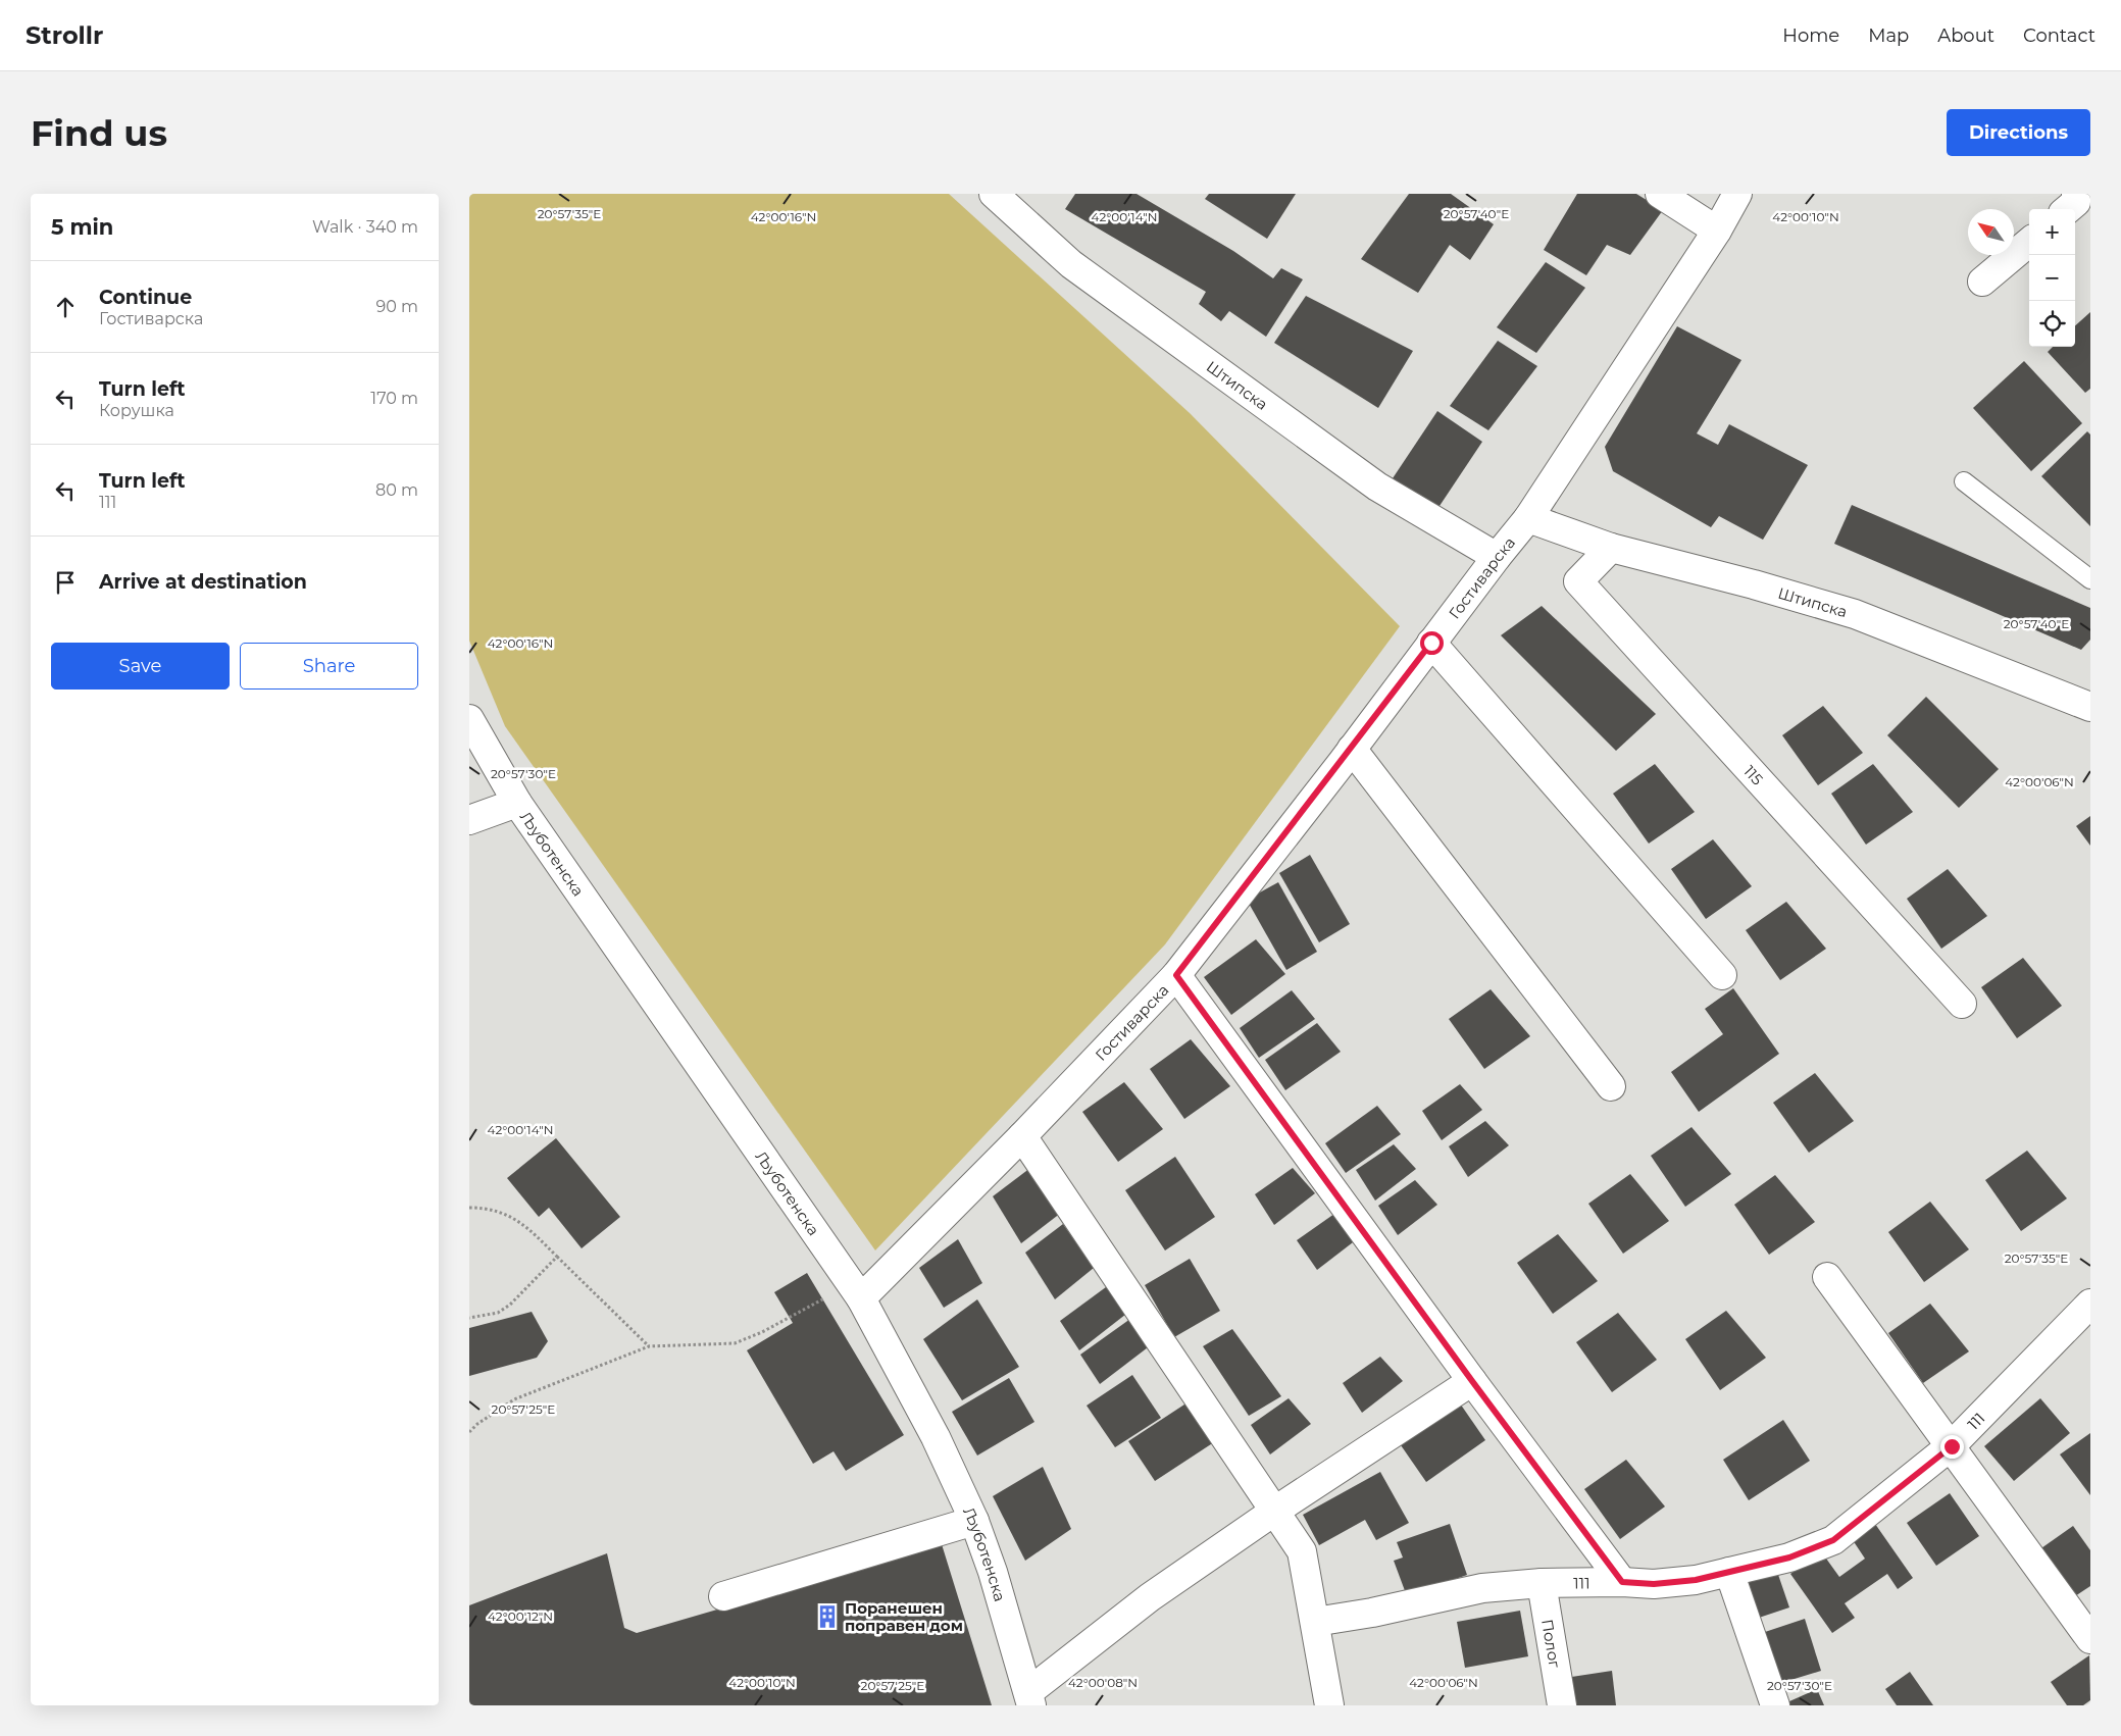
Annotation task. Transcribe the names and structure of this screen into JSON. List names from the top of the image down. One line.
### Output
{"streets":{"street":["Штипска","Гостиварска","115","Љуботенска","111","Полог"]},"crossings":[["Штипска","Гостиварска"],["Штипска","115"],["Гостиварска","Љуботенска"],["111","Полог"]],"places":{"building":["Поранешен поправен дом"]},"north":"top left","page":{"header":"Strollr","nav":["Home","Map","About","Contact"],"buttons":["Directions",["Save","Share"]],"title":"Find us","heading":["5 min","Walk · 340 m"],"map_buttons":["+","−"],"list":[["Continue","Гостиварска","90 m"],["Turn left","Корушка","170 m"],["Turn left","111","80 m"],"Arrive at destination"]},"coordinates":["20°57'35\"E","20°57'40\"E","42°00'16\"N","42°00'14\"N","42°00'10\"N","20°57'30\"E","42°00'06\"N","20°57'25\"E","42°00'12\"N","42°00'08\"N"]}
